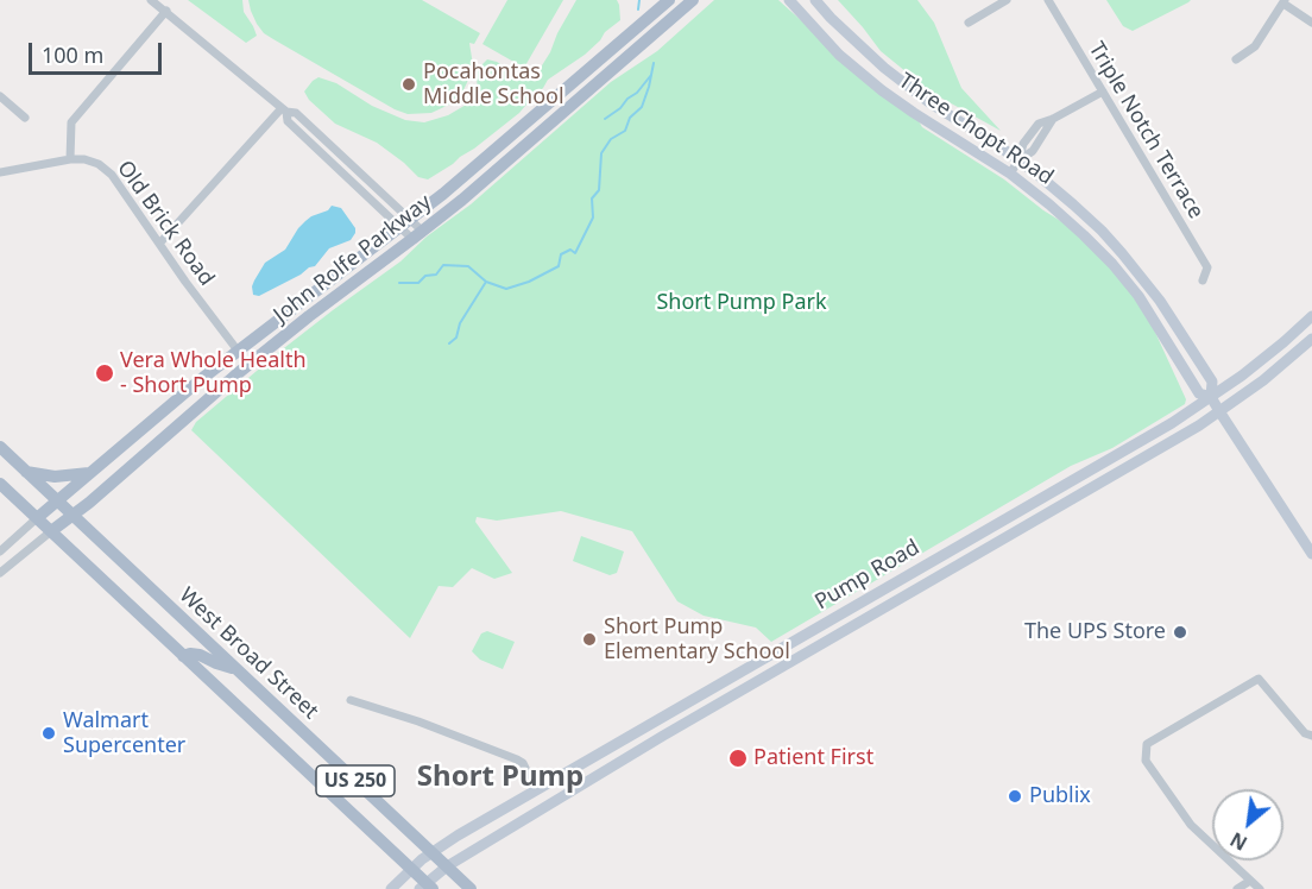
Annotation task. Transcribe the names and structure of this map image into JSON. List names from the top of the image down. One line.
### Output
{"streets":{"main road":["Three Chopt Road","John Rolfe Parkway","Pump Road","West Broad Street","US 250"],"street":["Triple Notch Terrace","Old Brick Road"]},"crossings":[["Three Chopt Road","Pump Road"],["Old Brick Road","John Rolfe Parkway"],["John Rolfe Parkway","West Broad Street"],["John Rolfe Parkway","US 250"],["Pump Road","West Broad Street"],["Pump Road","US 250"]],"districts":["Short Pump"],"parks":["Short Pump Park"],"places":["Pocahontas Middle School","Vera Whole Health - Short Pump","The UPS Store","Short Pump Elementary School","Walmart Supercenter","Patient First","Publix"],"scale_bar":"100 m","north":"bottom left"}
